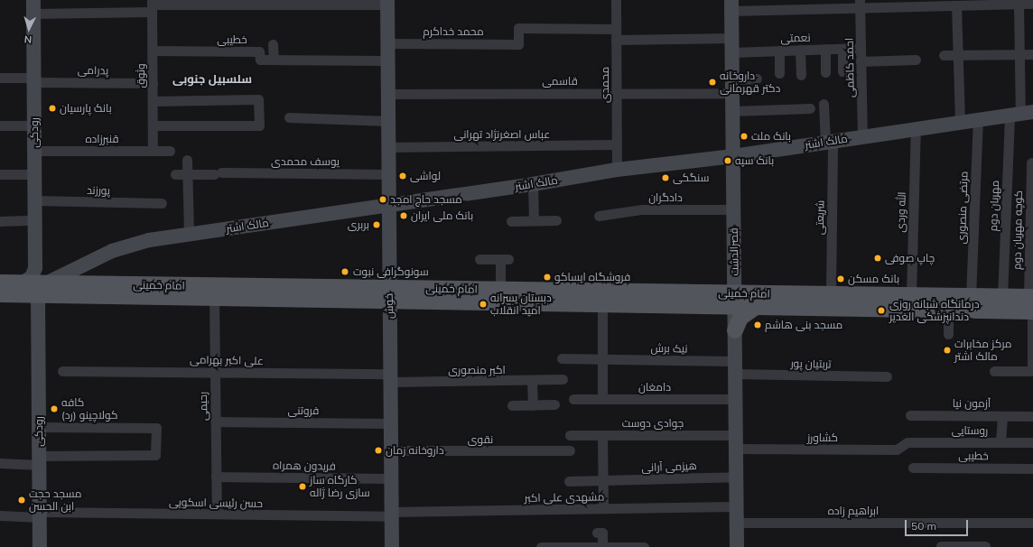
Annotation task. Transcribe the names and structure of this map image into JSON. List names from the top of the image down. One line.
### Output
{"streets":{"main road":["رودکی","مالک اشتر","قصرالدشت","امام خمینی","خوش"],"street":["محمد خداکرم","نعمتی","خطیبی","احمد کاظمی","پدرامی","وثوق","قاسمی","محمدی","عباس اصغرنژاد تهرانی","قنبرزاده","یوسف محمدی","پورزند","دادگران","مهربان دوم","مرتضی منصوری","الله وردی","شریعتی","کوچه مهربان دوم","نیک برش","علی اکبر بهرامی","تربتیان پور","اکبر منصوری","دامغان","آزمون نیا","رحیمی","فروتنی","جوادی دوست","روستایی","کشاورز","نقوی","فریدون همراه","هیزمی آرانی","مشهدی علی اکبر","حسن رئیسی اسکویی","ابراهیم زاده"]},"crossings":[["محمد خداکرم","محمدی"],["محمد خداکرم","خوش"],["نعمتی","احمد کاظمی"],["نعمتی","محمدی"],["نعمتی","قصرالدشت"],["خطیبی","وثوق"],["خطیبی","خوش"],["احمد کاظمی","مالک اشتر"],["پدرامی","وثوق"],["پدرامی","رودکی"],["وثوق","قنبرزاده"],["قاسمی","محمدی"],["قاسمی","قصرالدشت"],["قاسمی","خوش"],["محمدی","عباس اصغرنژاد تهرانی"],["محمدی","مالک اشتر"],["رودکی","قنبرزاده"],["رودکی","پورزند"],["رودکی","امام خمینی"],["رودکی","حسن رئیسی اسکویی"],["عباس اصغرنژاد تهرانی","خوش"],["مالک اشتر","مهربان دوم"],["مالک اشتر","مرتضی منصوری"],["مالک اشتر","الله وردی"],["مالک اشتر","شریعتی"],["مالک اشتر","قصرالدشت"],["مالک اشتر","امام خمینی"],["مالک اشتر","خوش"],["یوسف محمدی","خوش"],["دادگران","قصرالدشت"],["مهربان دوم","امام خمینی"],["مرتضی منصوری","امام خمینی"],["الله وردی","امام خمینی"],["شریعتی","امام خمینی"],["کوچه مهربان دوم","امام خمینی"],["قصرالدشت","امام خمینی"],["قصرالدشت","نیک برش"],["قصرالدشت","تربتیان پور"],["قصرالدشت","دامغان"],["قصرالدشت","جوادی دوست"],["قصرالدشت","کشاورز"],["قصرالدشت","هیزمی آرانی"],["قصرالدشت","مشهدی علی اکبر"],["قصرالدشت","ابراهیم زاده"],["امام خمینی","خوش"],["امام خمینی","رحیمی"],["خوش","علی اکبر بهرامی"],["خوش","اکبر منصوری"],["خوش","فروتنی"],["خوش","نقوی"],["خوش","فریدون همراه"],["خوش","مشهدی علی اکبر"],["خوش","حسن رئیسی اسکویی"],["نیک برش","تربتیان پور"],["علی اکبر بهرامی","اکبر منصوری"],["علی اکبر بهرامی","رحیمی"],["رحیمی","فروتنی"],["رحیمی","فریدون همراه"],["رحیمی","حسن رئیسی اسکویی"],["جوادی دوست","کشاورز"],["روستایی","کشاورز"],["مشهدی علی اکبر","حسن رئیسی اسکویی"]],"districts":["سلسبیل جنوبی"],"places":["داروخانه دکتر قهرمانی","بانک پارسیان","بانک ملت","بانک سپه","لواشی","سنگکی","مسجد حاج امجد","بانک ملی ایران","بربری","چاپ صوفی","سونوگرافی نبوت","فروشگاه ایساکو","بانک مسکن","دبستان پسرانه امید انقلاب","درمانگاه شبانه روزی دندانپزشکی الغدیر","مسجد بنی هاشم","مرکز مخابرات مالک اشتر","کافه کولاچینو (رد)","داروخانه زمان","کارگاه ساز سازی رضا ژاله","مسجد حجت ابن الحسن"],"scale_bar":"50 m","north":"bottom"}
